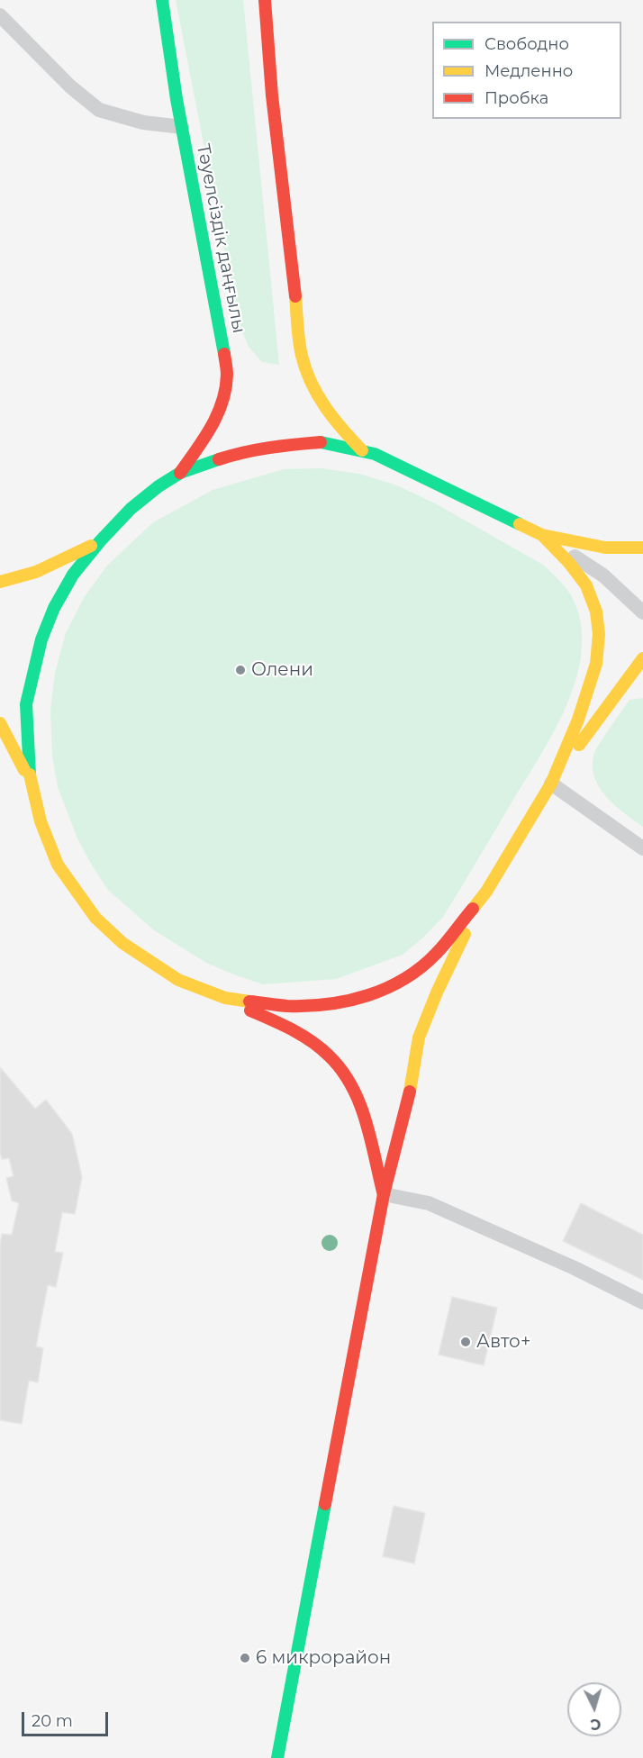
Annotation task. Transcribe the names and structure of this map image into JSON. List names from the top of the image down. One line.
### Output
{"streets":{"street":["Тәуелсіздік даңғылы"]},"places":["Олени","Авто+","6 микрорайон"],"legend":["Свободно","Медленно","Пробка"],"scale_bar":"20 m","north":"bottom"}
